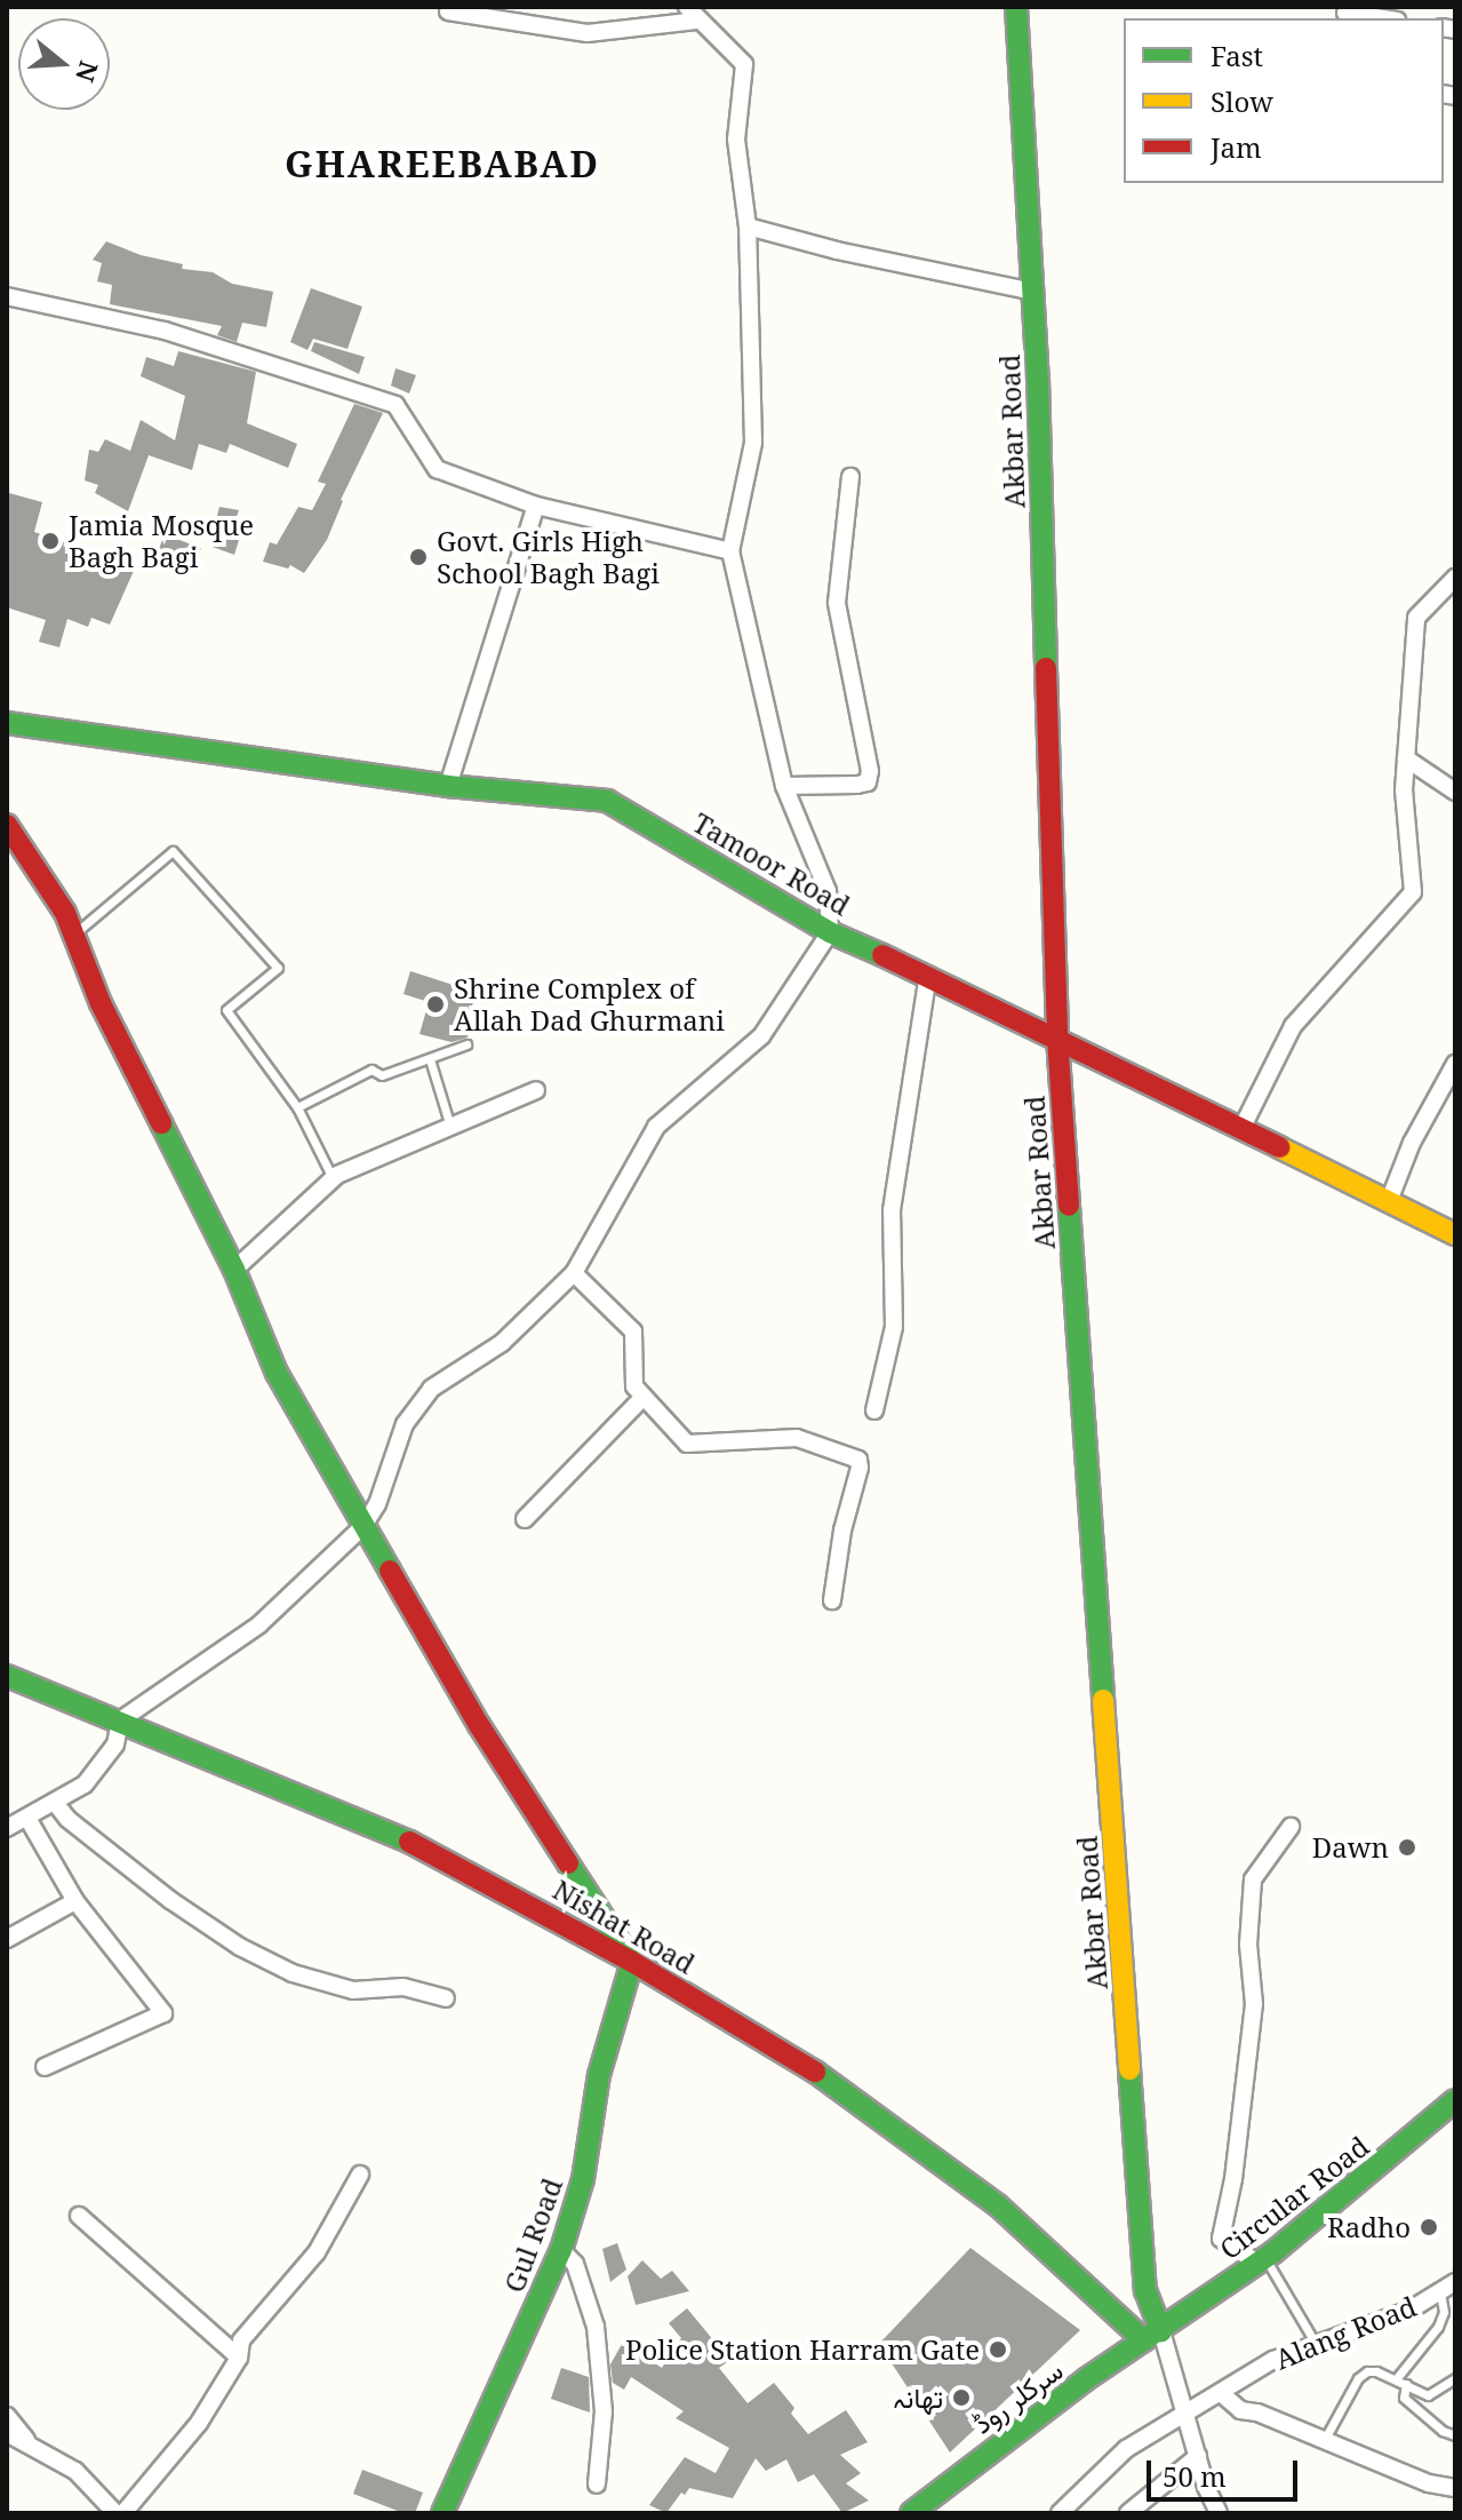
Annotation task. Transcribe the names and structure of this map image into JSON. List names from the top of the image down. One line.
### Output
{"streets":{"street":["Akbar Road","Tamoor Road","Nishat Road","Circular Road","Gul Road","Alang Road","سرکلر روڈ"]},"crossings":[["Akbar Road","Tamoor Road"],["Akbar Road","Nishat Road"],["Akbar Road","Circular Road"],["Akbar Road","سرکلر روڈ"],["Nishat Road","Circular Road"],["Nishat Road","Gul Road"],["Nishat Road","سرکلر روڈ"],["Circular Road","سرکلر روڈ"]],"districts":["GHAREEBABAD"],"places":["Jamia Mosque Bagh Bagi","Govt. Girls High School Bagh Bagi","Shrine Complex of Allah Dad Ghurmani","Dawn","Radho","Police Station Harram Gate","تھانہ"],"legend":["Fast","Slow","Jam"],"scale_bar":"50 m","north":"right"}
